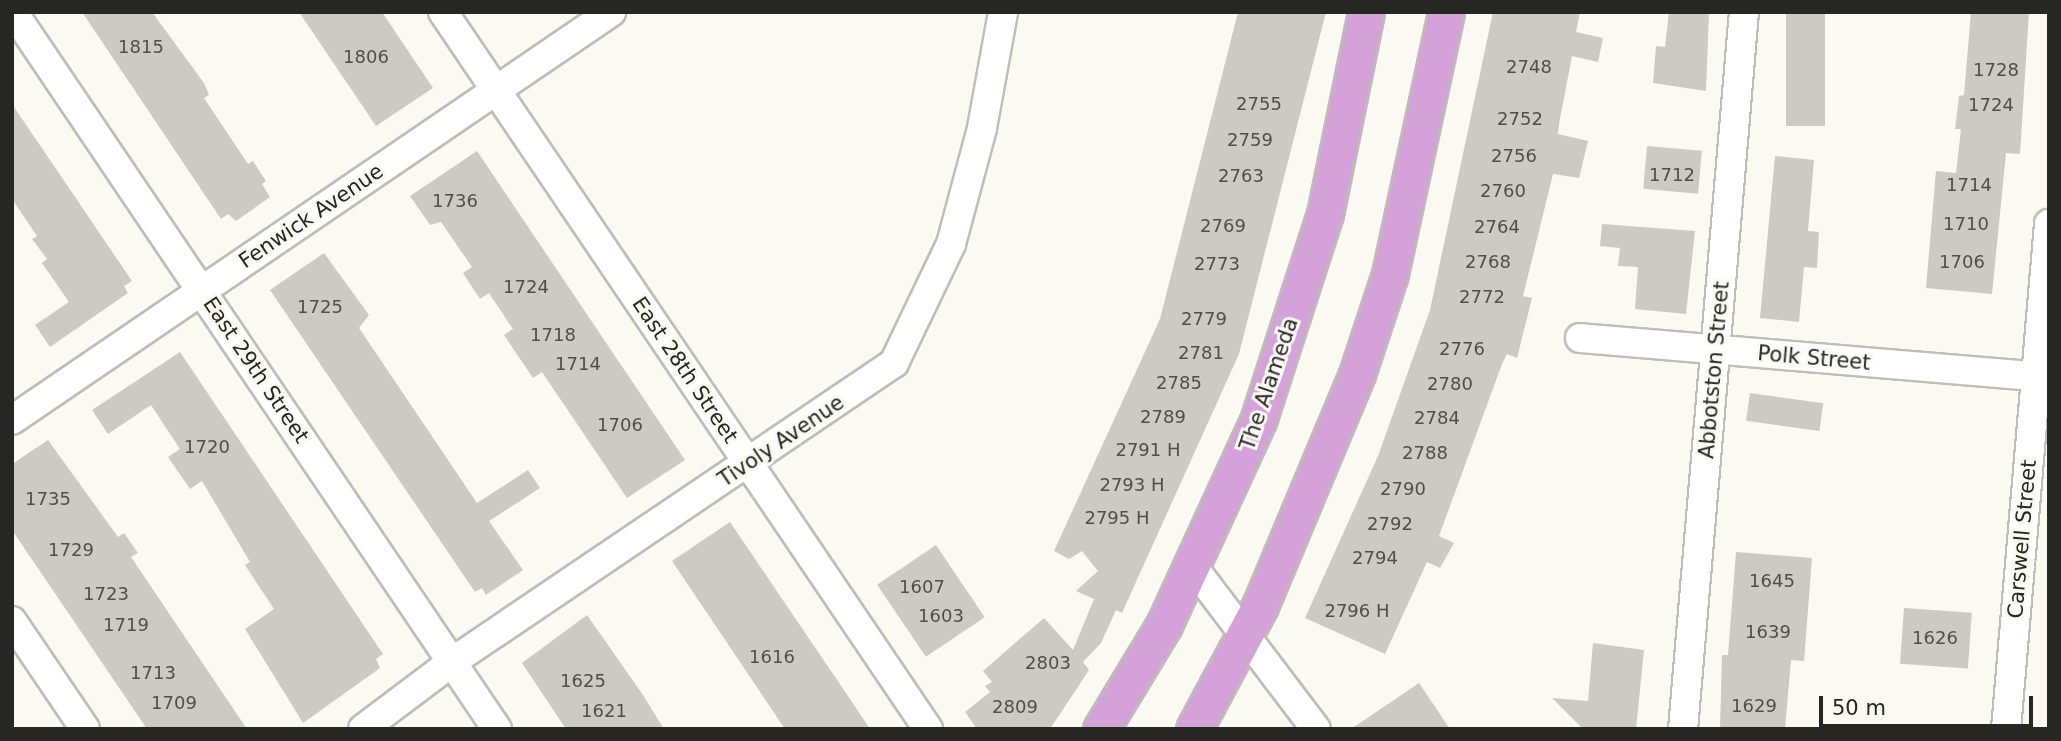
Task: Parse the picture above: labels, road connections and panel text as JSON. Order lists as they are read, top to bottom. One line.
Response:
{"streets":{"main road":["The Alameda"],"street":["Fenwick Avenue","Polk Street","East 29th Street","East 28th Street","Abbotston Street","Tivoly Avenue","Carswell Street"]},"crossings":[["Fenwick Avenue","East 29th Street"],["Fenwick Avenue","East 28th Street"],["Polk Street","Abbotston Street"],["Polk Street","Carswell Street"],["East 29th Street","Tivoly Avenue"],["East 28th Street","Tivoly Avenue"]],"house_numbers":["1815","1806","2748","1728","2755","1724","2752","2759","2756","1712","2763","1714","2760","1736","1710","2769","2764","2768","1706","2773","1724","2772","1725","2779","1718","2776","2781","1714","2785","2780","2789","2784","1706","1720","2791 H","2788","2793 H","2790","1735","2795 H","2792","1729","2794","1645","1607","1723","2796 H","1603","1719","1639","1626","1616","2803","1713","1625","1709","1629","2809","1621"],"scale_bar":"50 m"}
